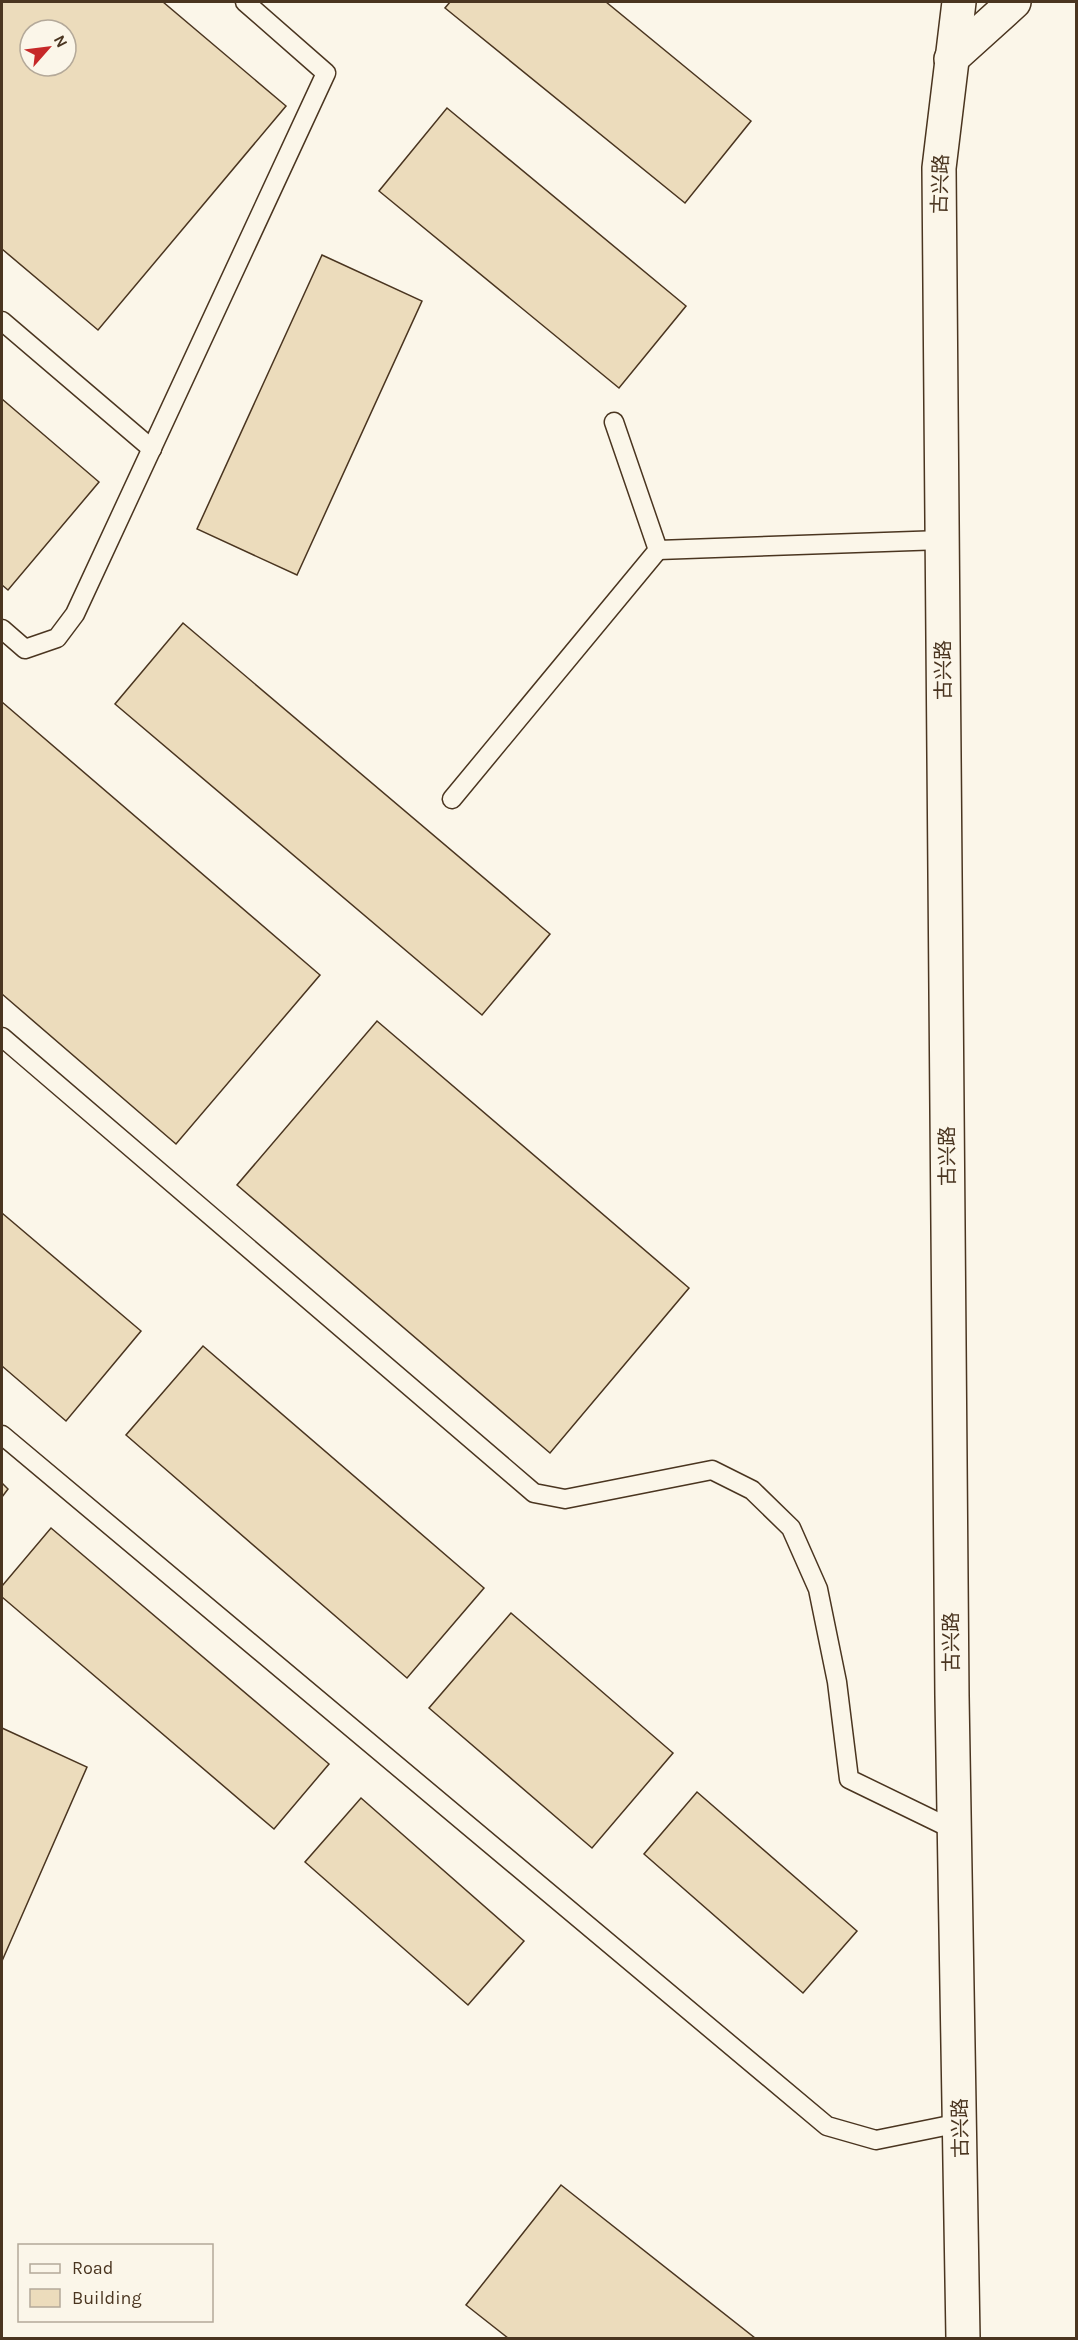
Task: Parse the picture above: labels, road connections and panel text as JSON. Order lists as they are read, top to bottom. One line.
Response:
{"streets":{"street":["古兴路"]},"legend":["Road","Building"],"north":"top right"}
